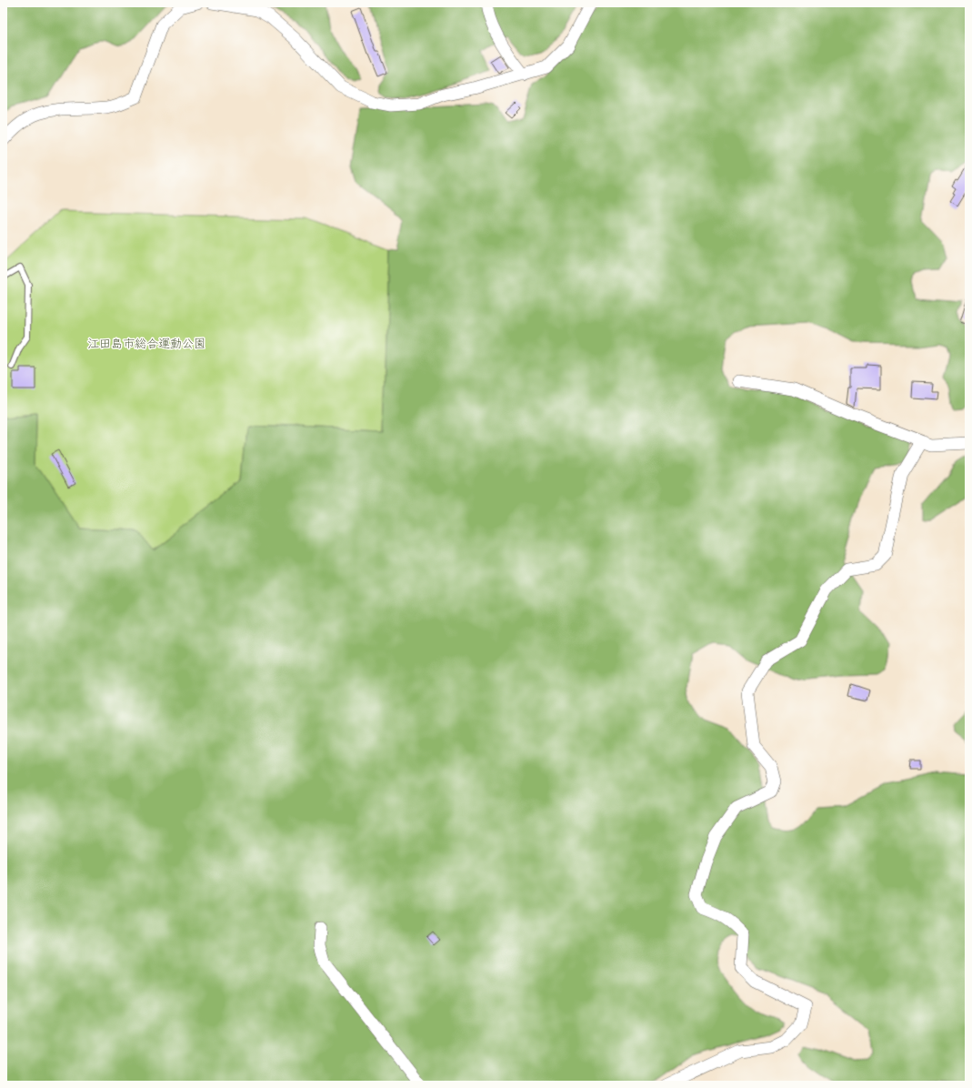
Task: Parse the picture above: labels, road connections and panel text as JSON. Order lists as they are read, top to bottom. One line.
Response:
{"parks":["江田島市総合運動公園"]}
